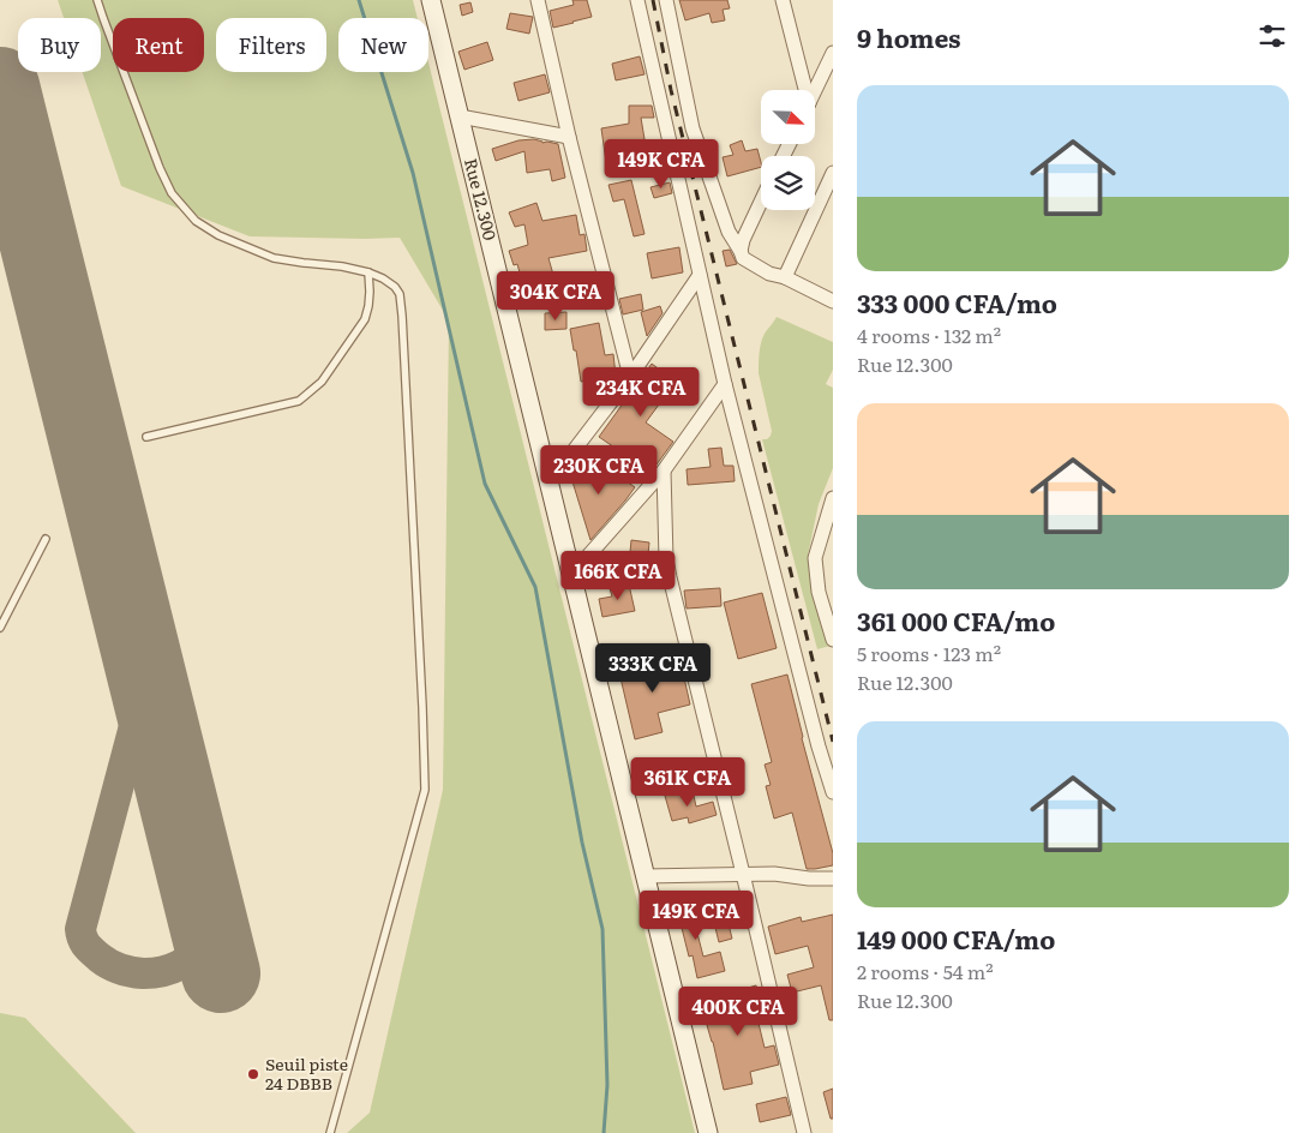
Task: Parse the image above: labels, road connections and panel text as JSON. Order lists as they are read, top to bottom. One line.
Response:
{"streets":{"street":["Rue 12.300"]},"places":["Seuil piste 24 DBBB"],"north":"bottom right","page":{"heading":"9 homes","chip":["Buy","Rent","Filters","New"],"list":[{"name":"333 000 CFA/mo","note":"4 rooms · 132 m² · Rue 12.300"},{"name":"361 000 CFA/mo","note":"5 rooms · 123 m² · Rue 12.300"},{"name":"149 000 CFA/mo","note":"2 rooms · 54 m² · Rue 12.300"}],"price":["149K CFA","304K CFA","234K CFA","230K CFA","166K CFA","333K CFA","361K CFA","149K CFA","400K CFA"]}}
